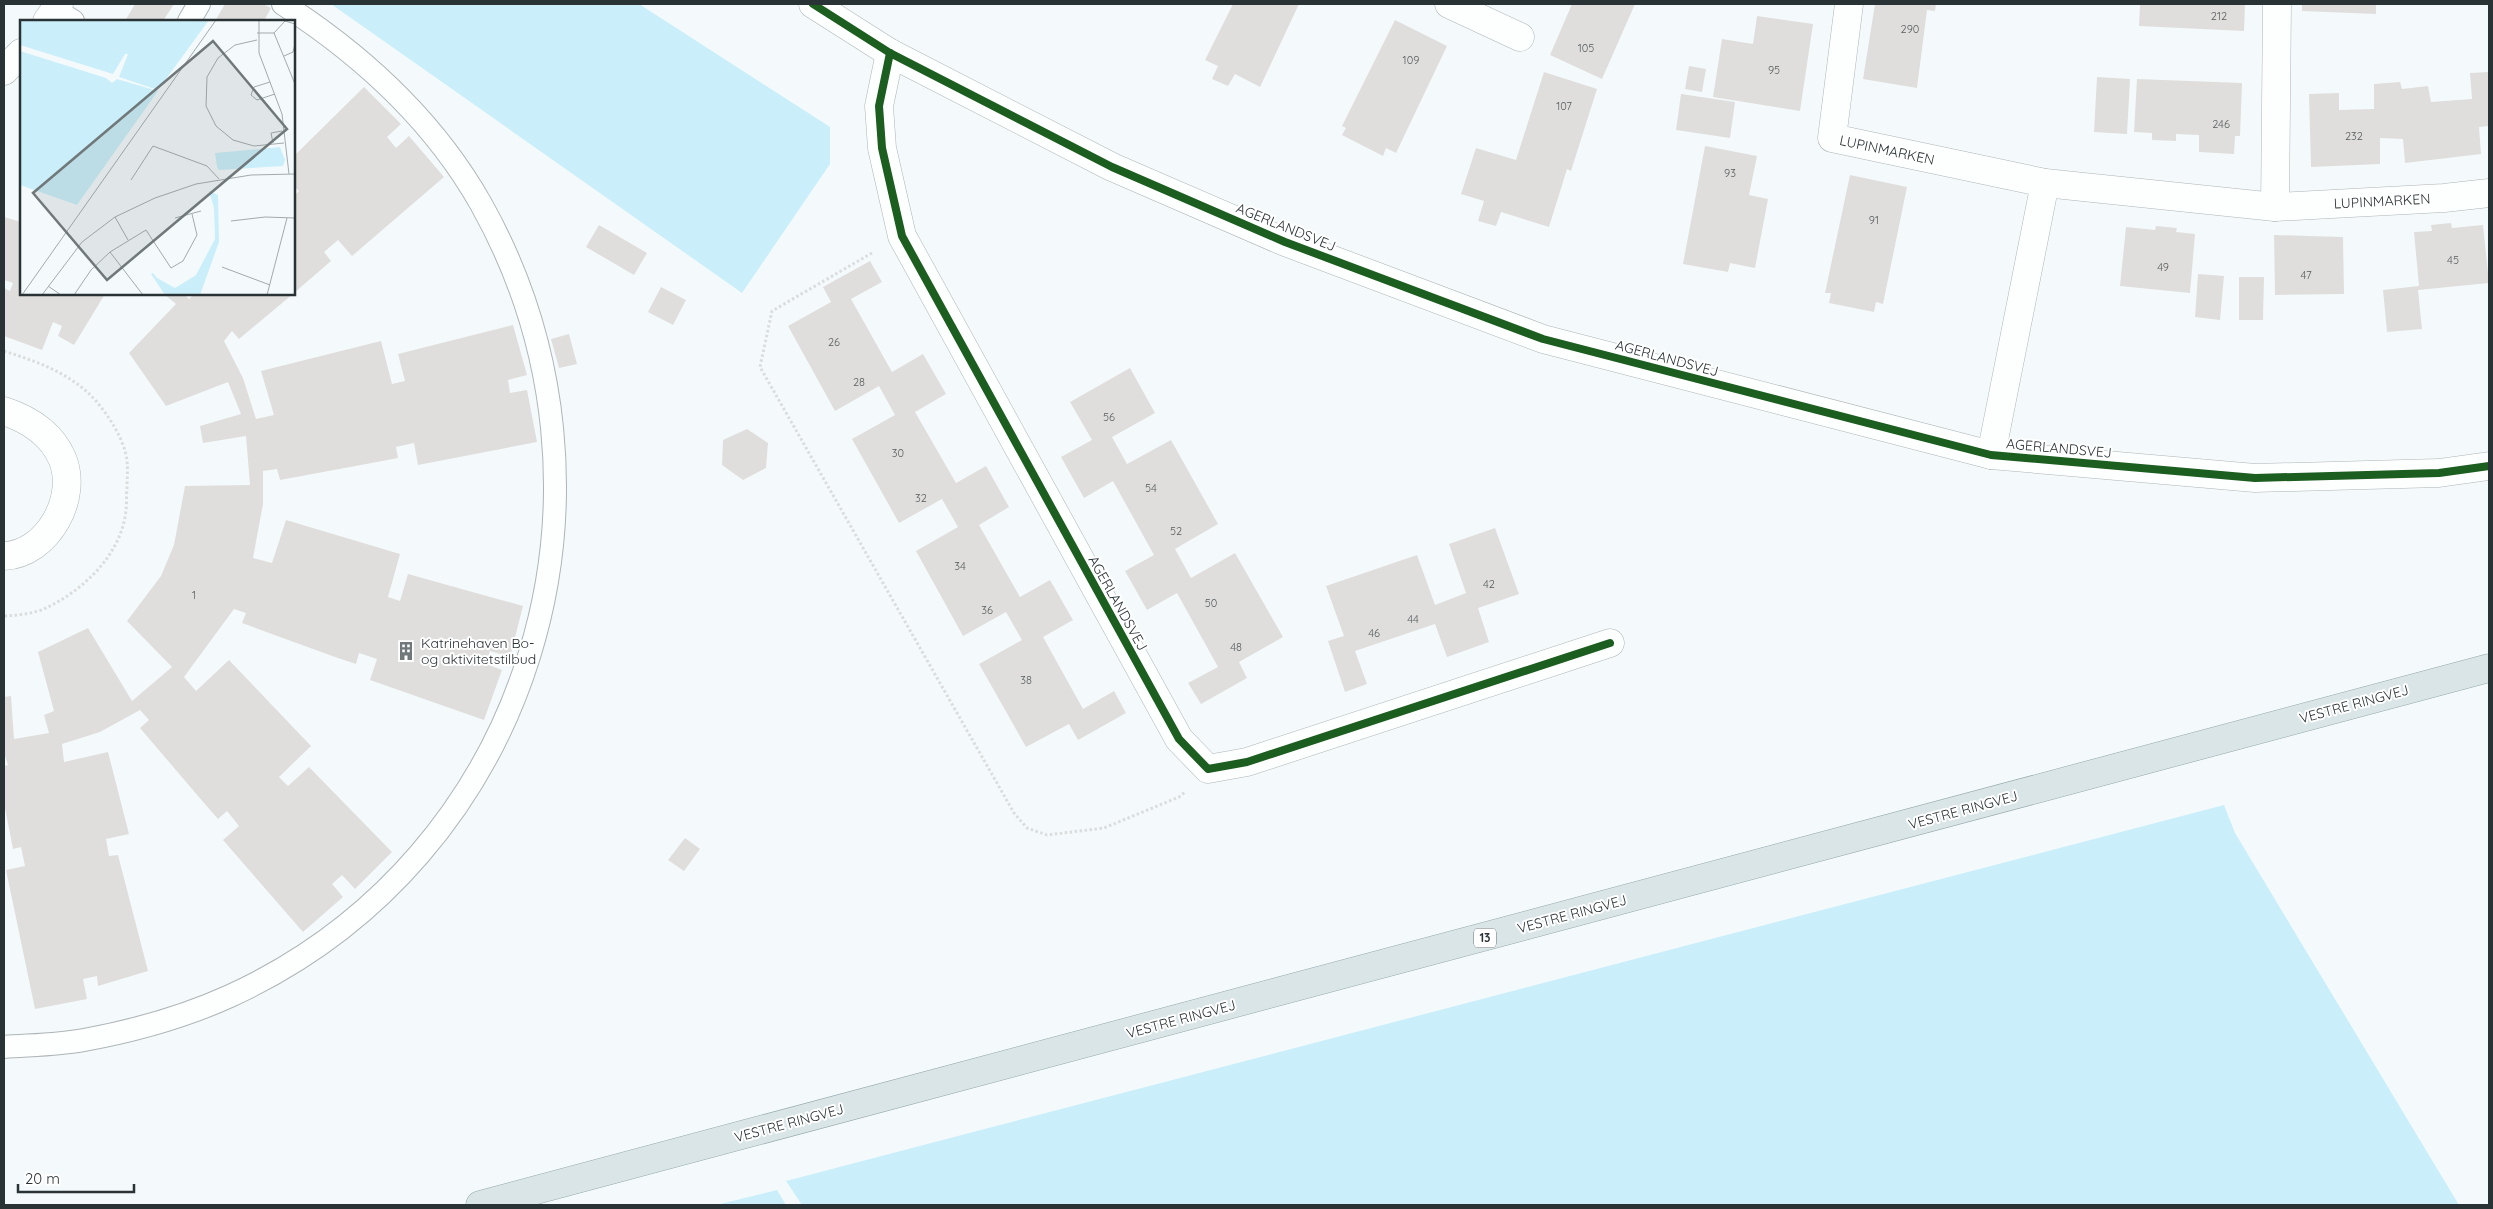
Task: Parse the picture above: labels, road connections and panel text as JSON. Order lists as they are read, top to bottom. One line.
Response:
{"streets":{"main road":["VESTRE RINGVEJ","13"],"street":["LUPINMARKEN","AGERLANDSVEJ"]},"places":{"building":["Katrinehaven Bo- og aktivitetstilbud"]},"house_numbers":["212","290","105","109","95","107","246","232","93","91","45","49","47","26","28","56","30","54","32","52","34","42","1","50","36","44","46","48","38"],"scale_bar":"20 m"}
